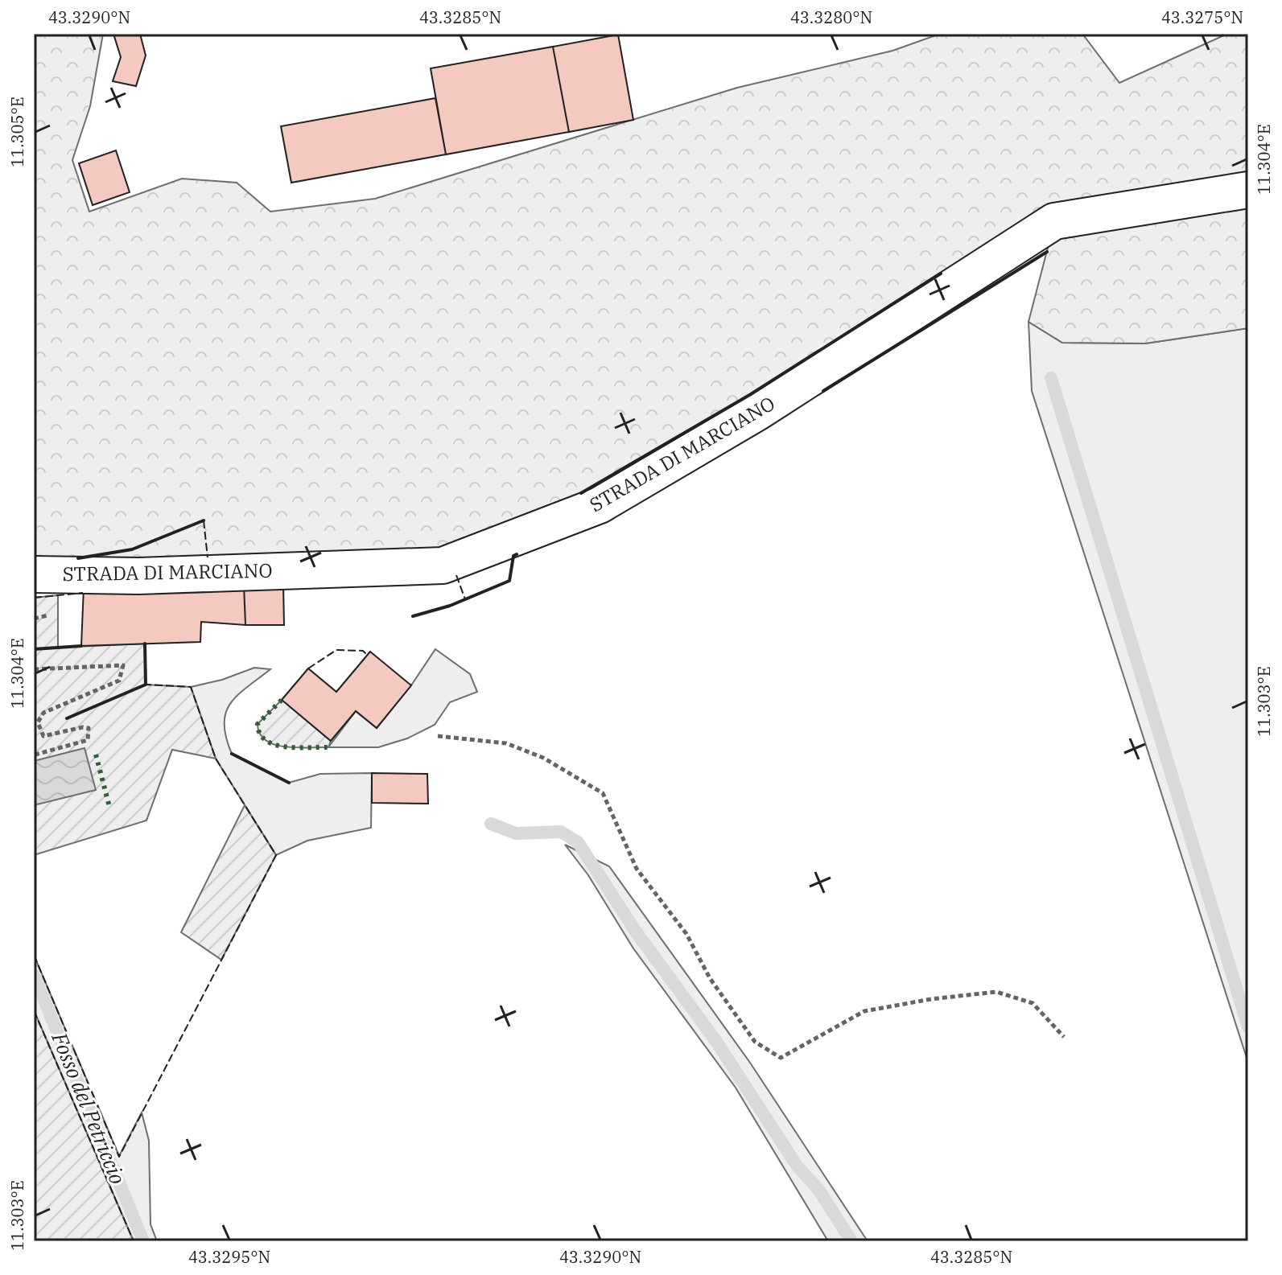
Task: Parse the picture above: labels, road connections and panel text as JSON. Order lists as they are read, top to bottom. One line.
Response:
{"streets":{"street":["STRADA DI MARCIANO"]},"water":["Fosso del Petriccio"],"coordinates":["43.3290°N","43.3285°N","43.3280°N","43.3275°N","11.305°E","11.304°E","11.303°E","43.3295°N"]}
